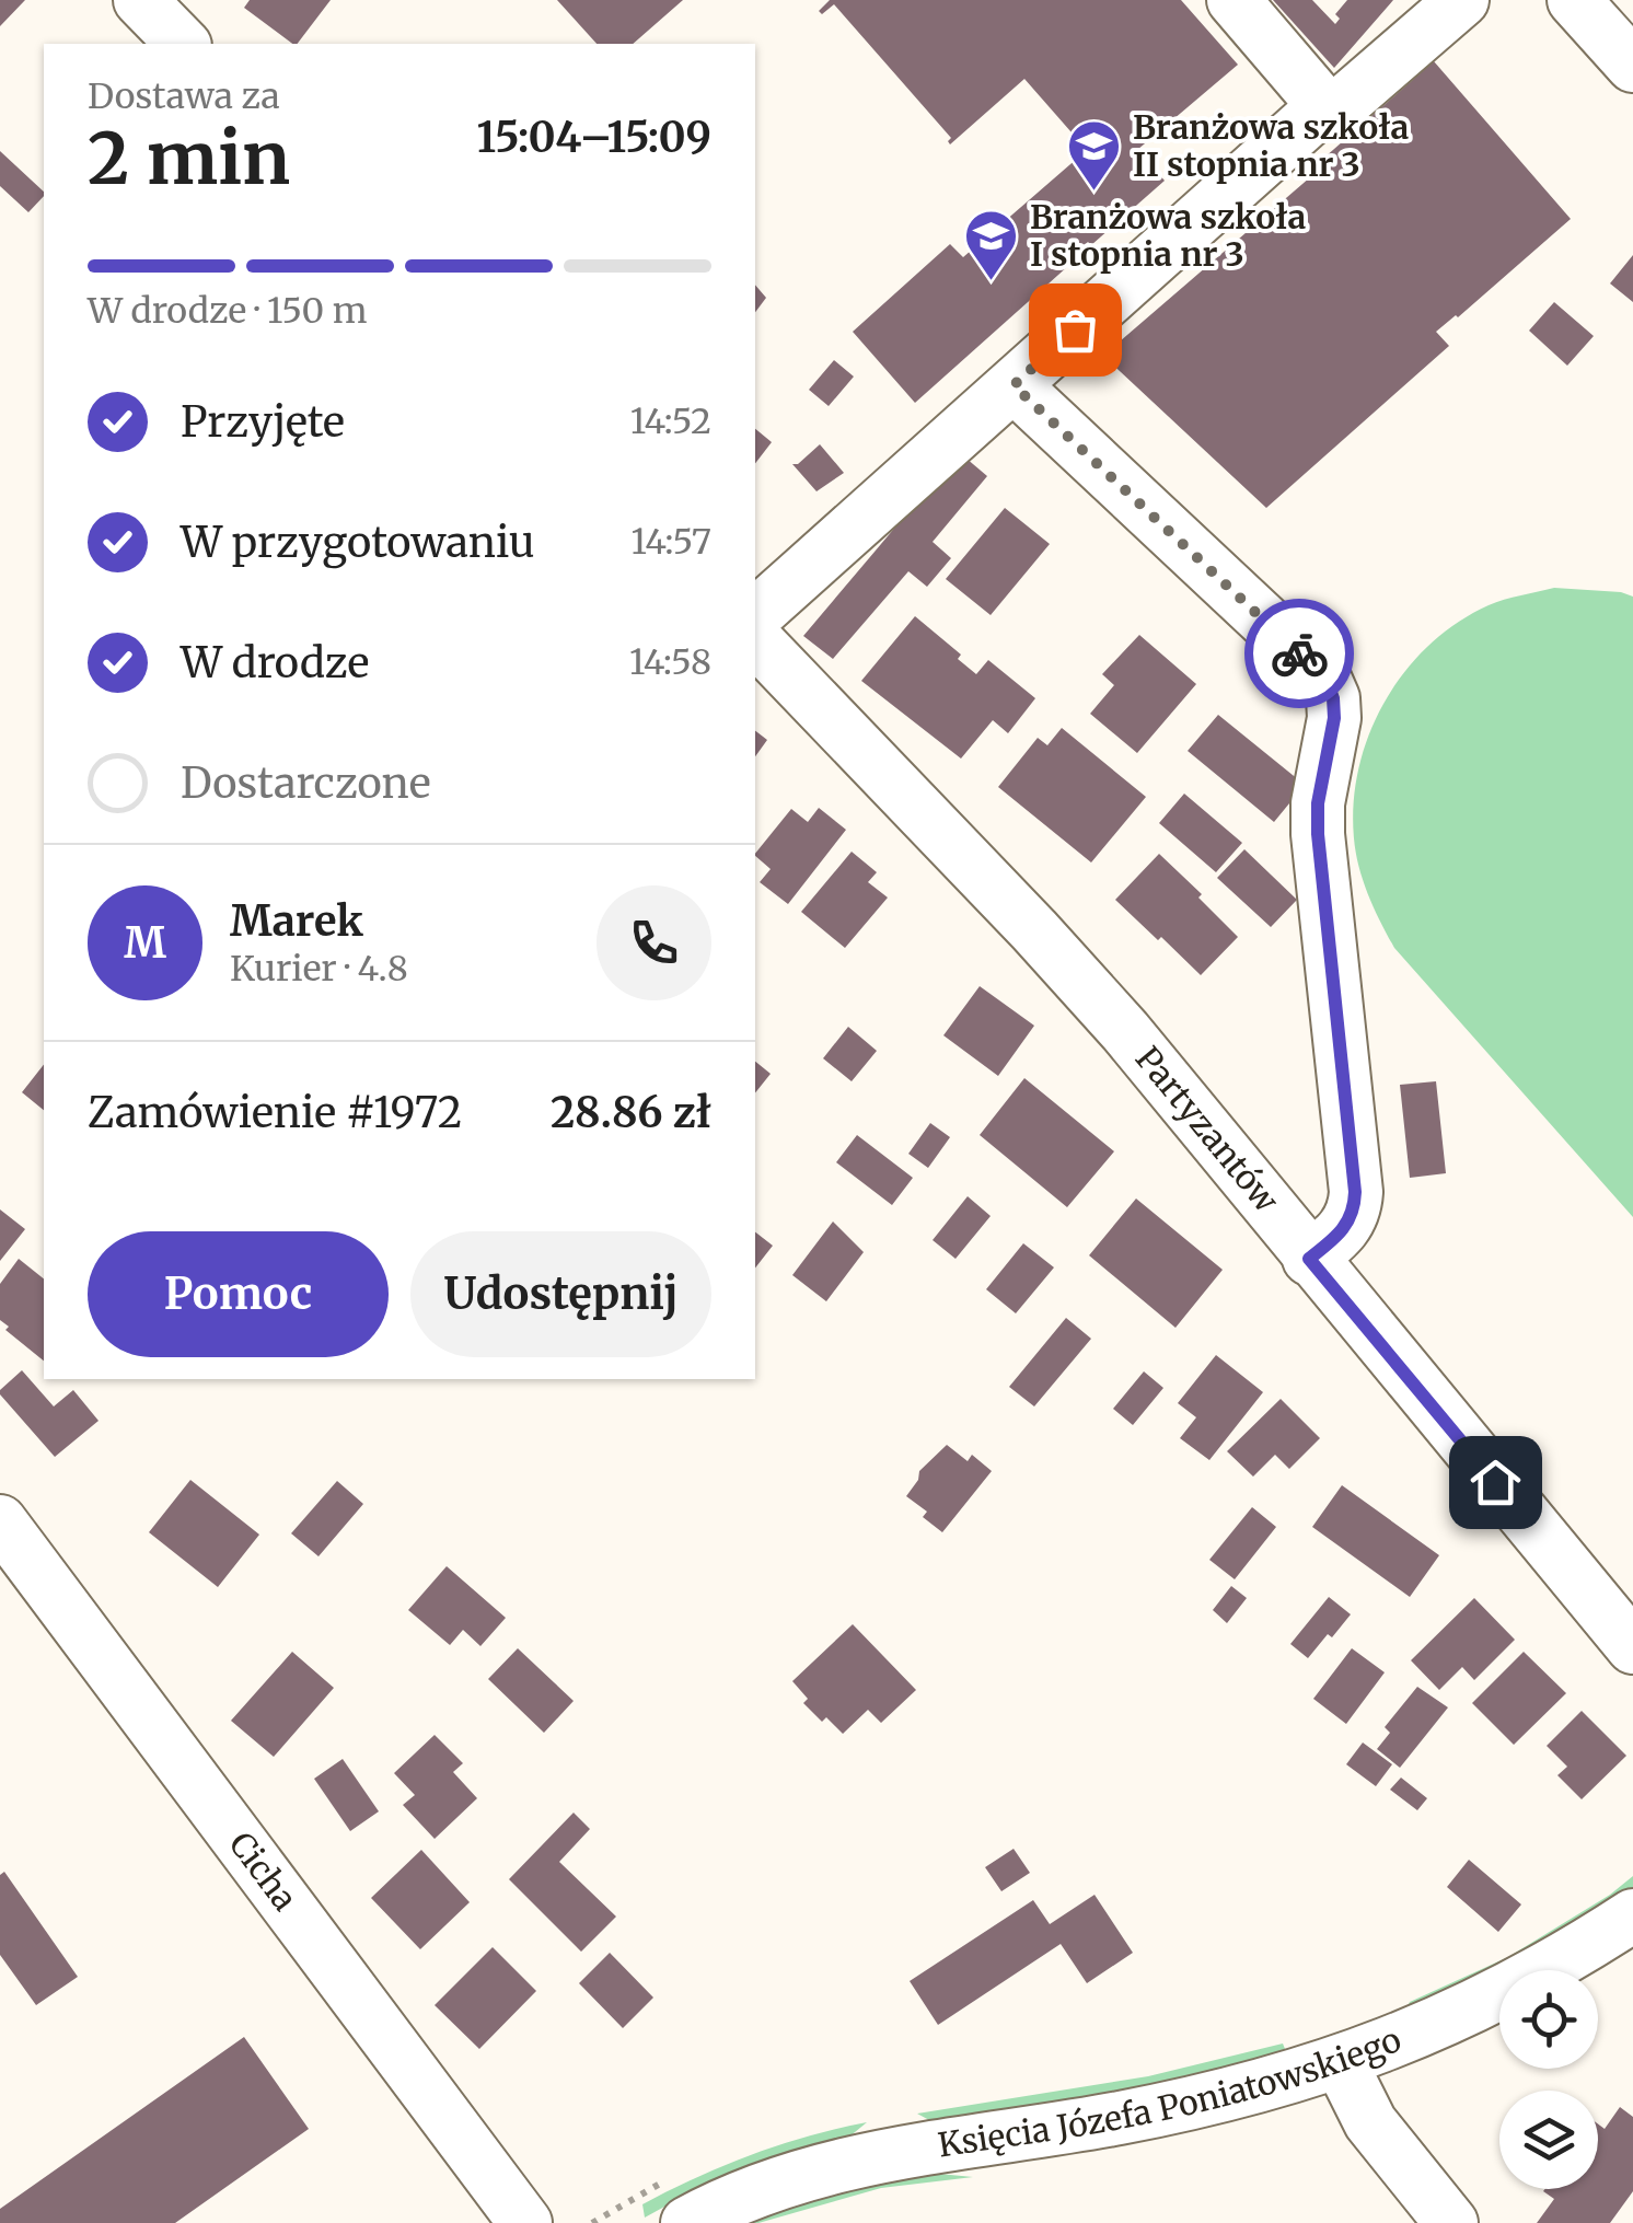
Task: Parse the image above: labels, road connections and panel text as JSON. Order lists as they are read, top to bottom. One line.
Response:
{"streets":{"street":["Partyzantów","Cicha","Księcia Józefa Poniatowskiego"]},"places":{"school or university":["Branżowa szkoła II stopnia nr 3","Branżowa szkoła I stopnia nr 3"]},"page":{"heading":["2 min","Dostawa za","15:04–15:09"],"panel":["Marek","Kurier · 4.8","Zamówienie #1972","28.86 zł"],"bar":"W drodze · 150 m","list":[["Przyjęte","14:52"],["W przygotowaniu","14:57"],["W drodze","14:58"],"Dostarczone"],"round":"M","buttons":["Pomoc","Udostępnij"]}}
